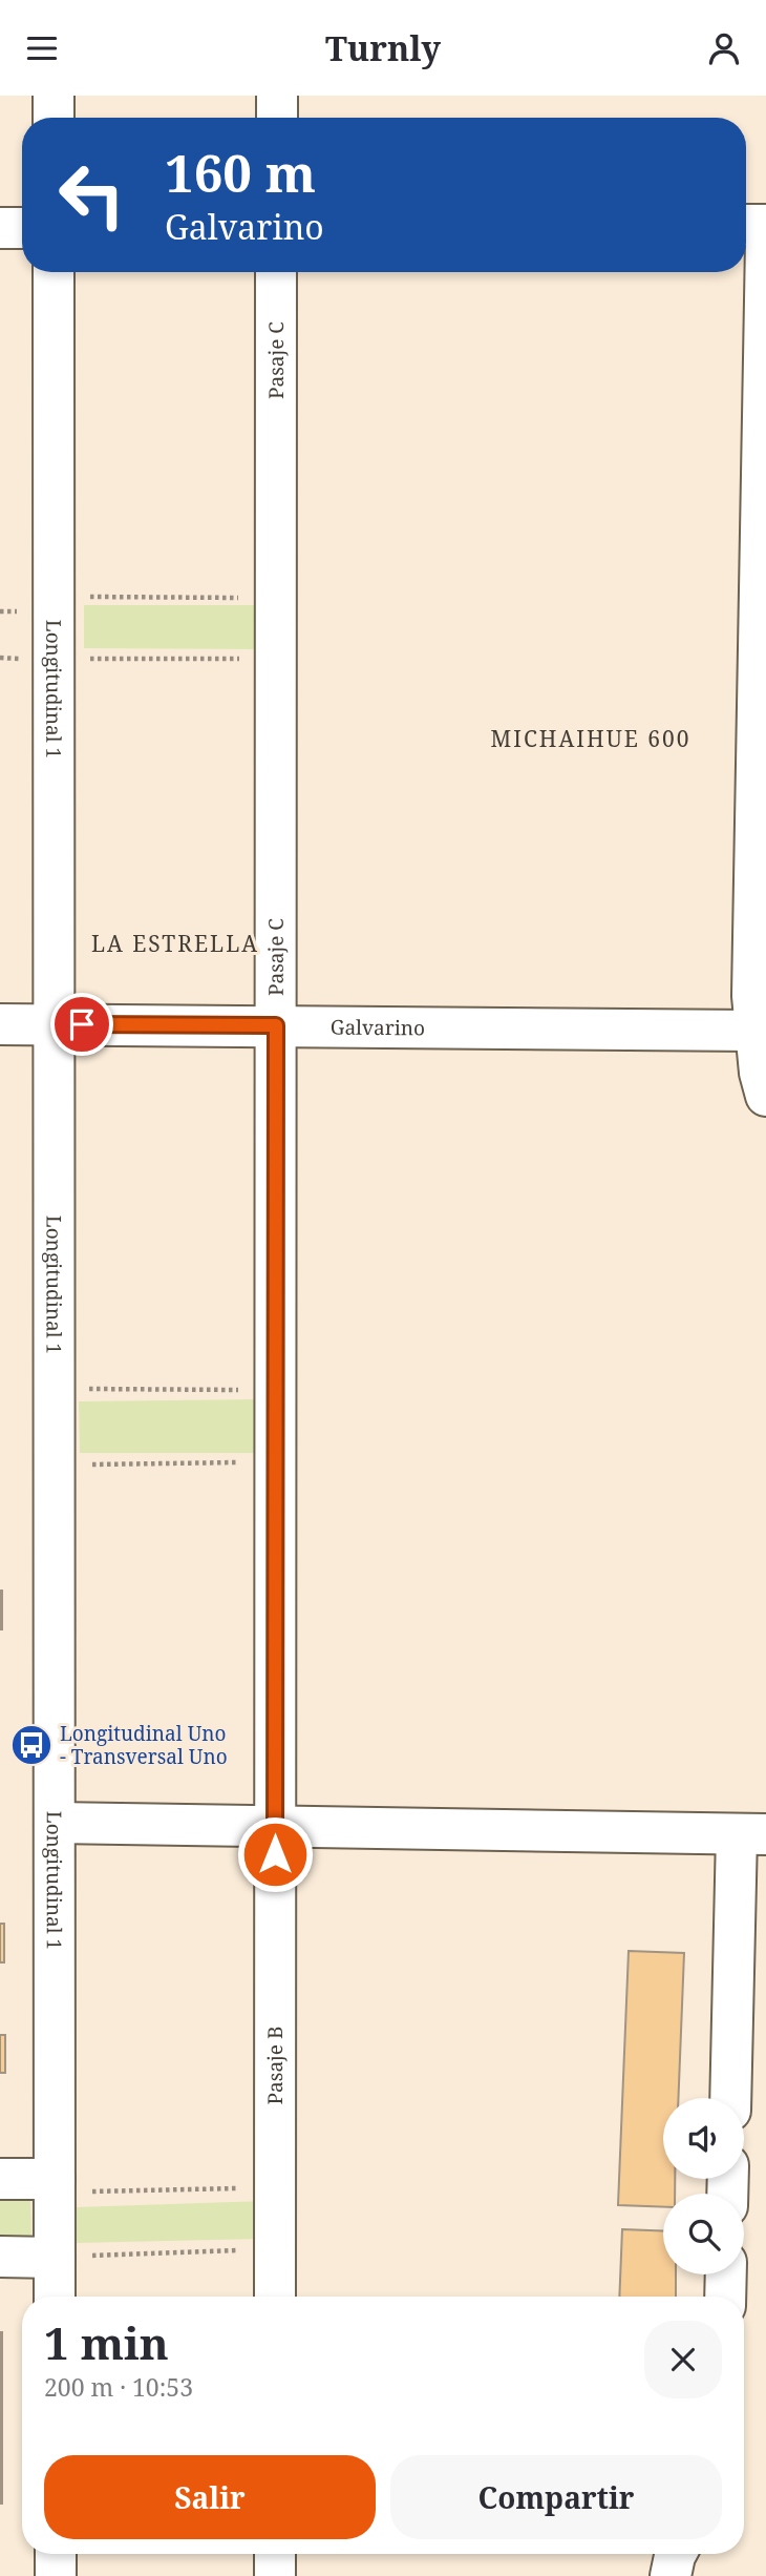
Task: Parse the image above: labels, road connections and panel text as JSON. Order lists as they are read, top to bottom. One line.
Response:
{"streets":{"street":["Pasaje C","Longitudinal 1","Galvarino","Pasaje B"]},"crossings":[["Pasaje C","Galvarino"],["Pasaje C","Pasaje B"],["Longitudinal 1","Galvarino"]],"districts":["MICHAIHUE 600","LA ESTRELLA"],"places":{"bus stop":["Longitudinal Uno - Transversal Uno"]},"page":{"header":"Turnly","turn":["160 m","Galvarino"],"heading":["1 min","200 m · 10:53"],"buttons":["Salir","Compartir"]}}
